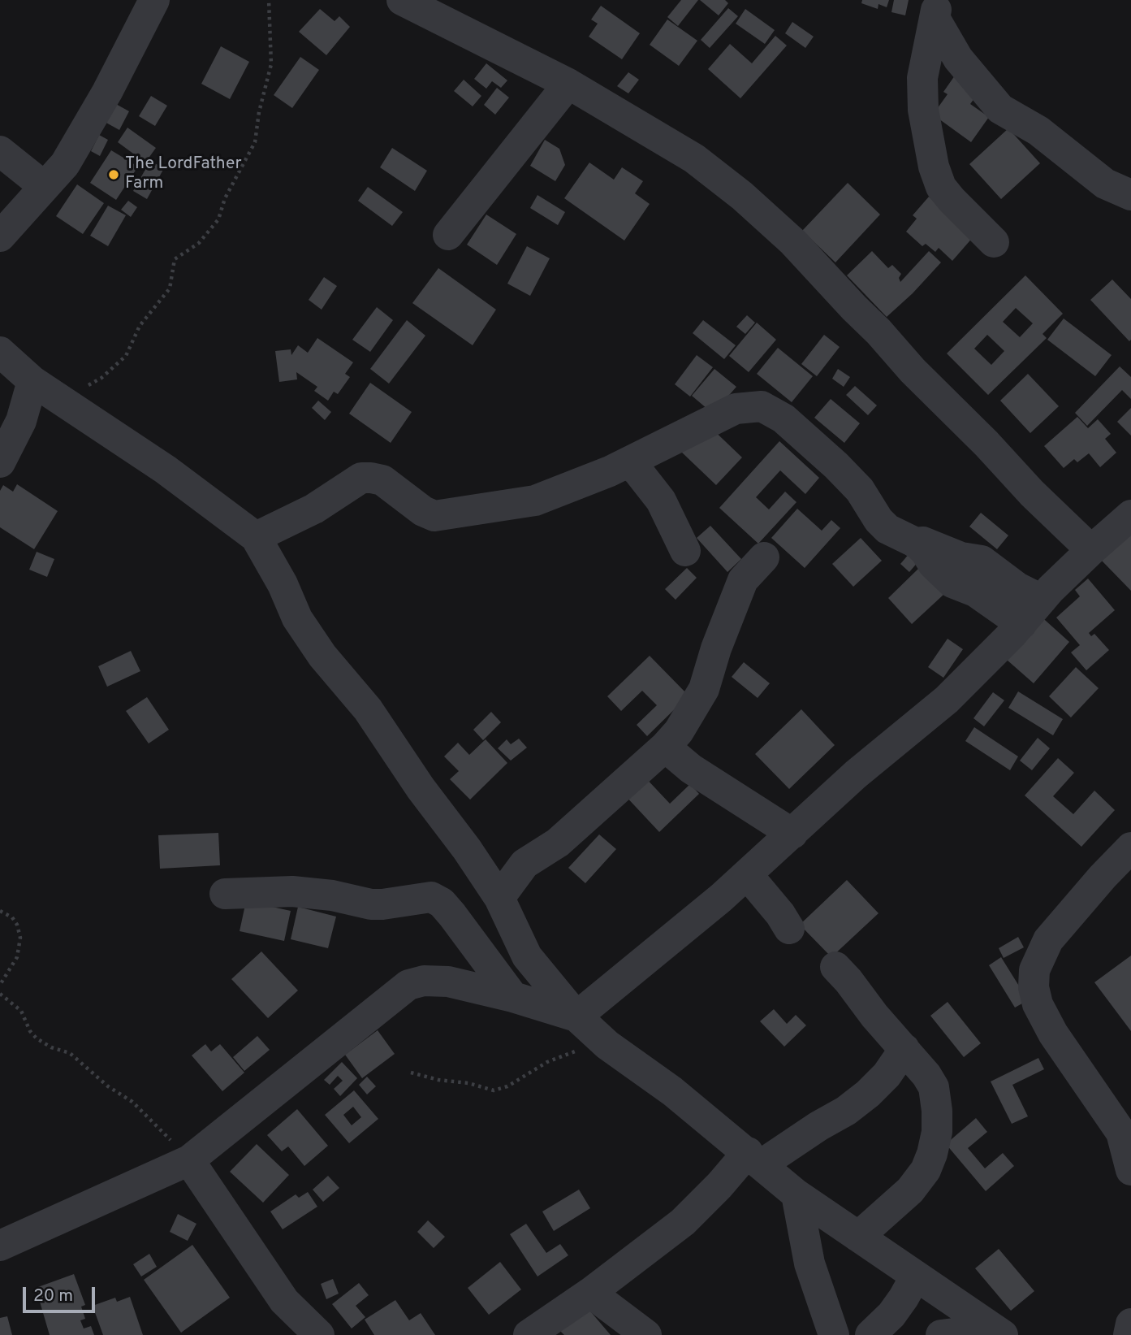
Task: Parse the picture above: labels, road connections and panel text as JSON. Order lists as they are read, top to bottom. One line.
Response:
{"places":["The LordFather Farm"],"scale_bar":"20 m"}
